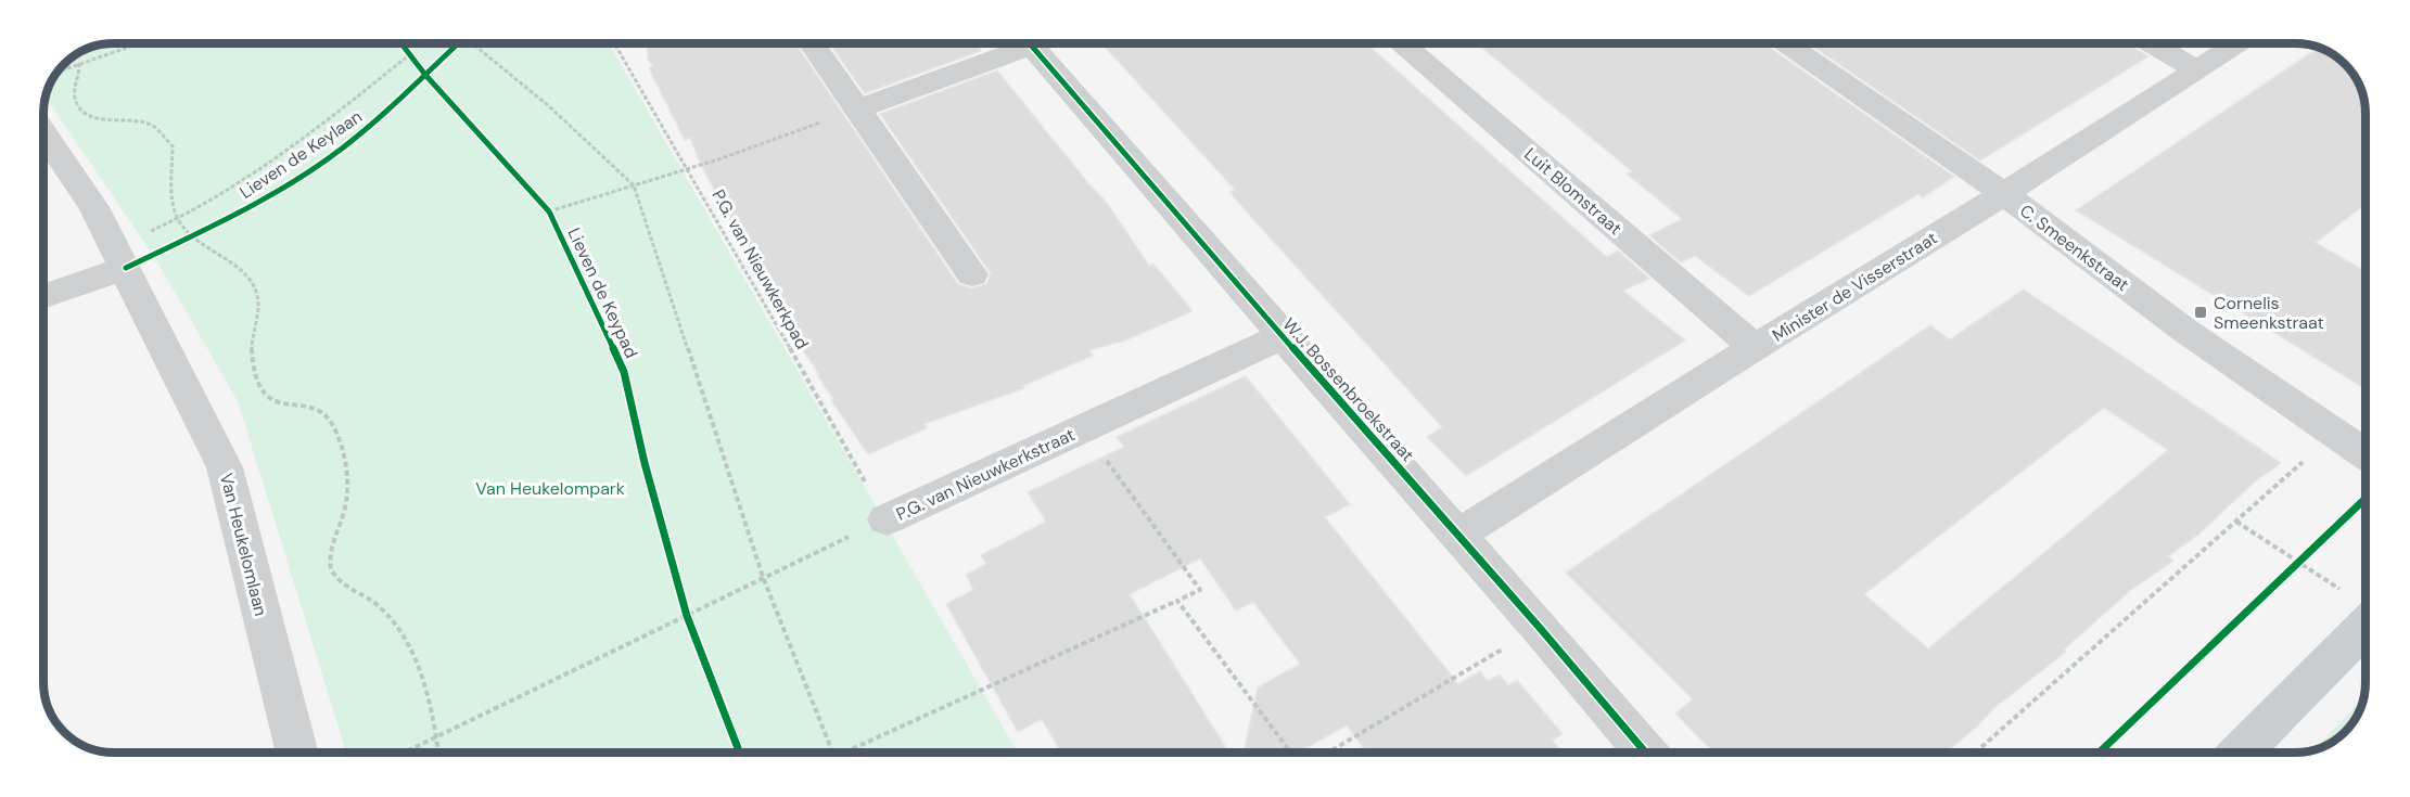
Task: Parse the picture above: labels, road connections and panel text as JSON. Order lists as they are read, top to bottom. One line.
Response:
{"streets":{"street":["Luit Blomstraat","C. Smeenkstraat","Minister de Visserstraat","W.J. Bossenbroekstraat","P.G. van Nieuwkerkstraat","Van Heukelomlaan"],"path":["P.G. van Nieuwkerkpad"],"cycle path":["Lieven de Keylaan","Lieven de Keypad"]},"crossings":[["Luit Blomstraat","Minister de Visserstraat"],["C. Smeenkstraat","Minister de Visserstraat"],["P.G. van Nieuwkerkpad","P.G. van Nieuwkerkstraat"],["Minister de Visserstraat","W.J. Bossenbroekstraat"],["W.J. Bossenbroekstraat","P.G. van Nieuwkerkstraat"]],"parks":["Van Heukelompark"],"places":{"transit":["Cornelis Smeenkstraat"]}}
